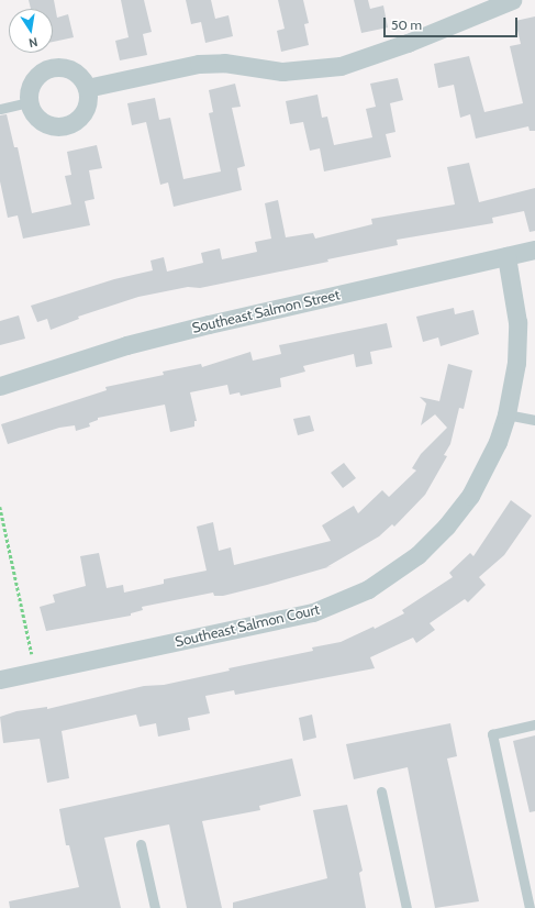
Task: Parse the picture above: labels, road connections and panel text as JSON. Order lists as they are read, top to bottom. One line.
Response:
{"streets":{"street":["Southeast Salmon Street","Southeast Salmon Court"]},"crossings":[["Southeast Salmon Street","Southeast Salmon Court"]],"scale_bar":"50 m","north":"bottom"}
